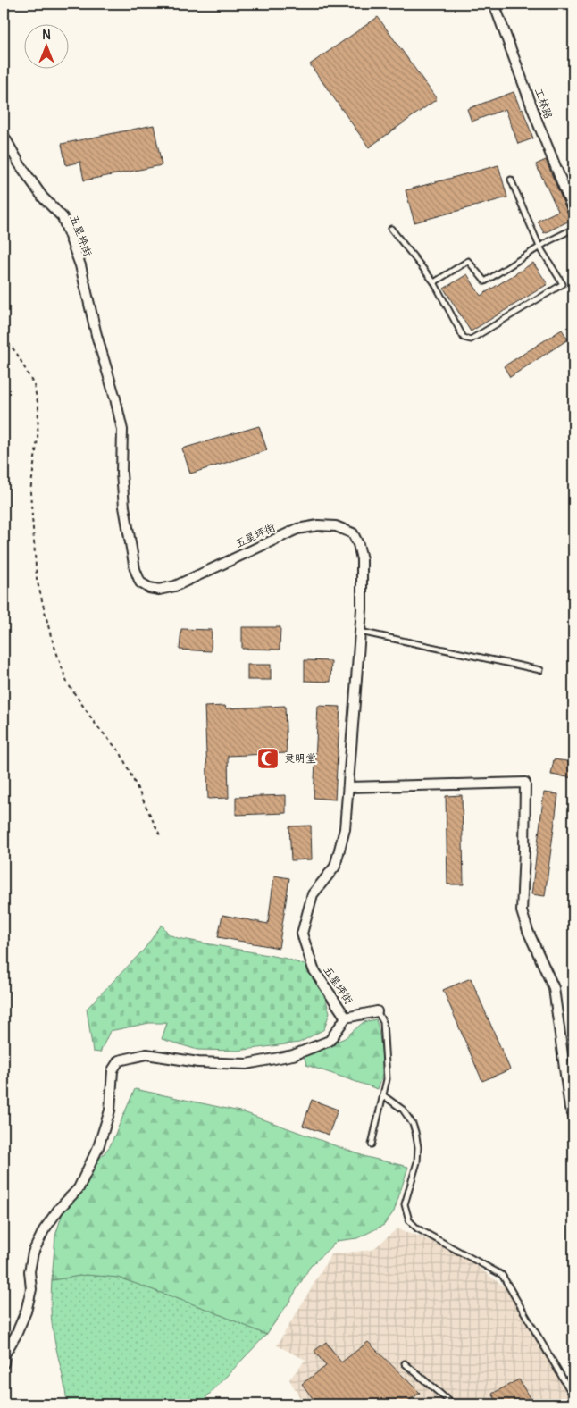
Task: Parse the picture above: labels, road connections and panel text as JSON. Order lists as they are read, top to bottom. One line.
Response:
{"streets":{"street":["工林路","五星坪街"]},"places":{"mosque":["灵明堂"]},"north":"top"}
